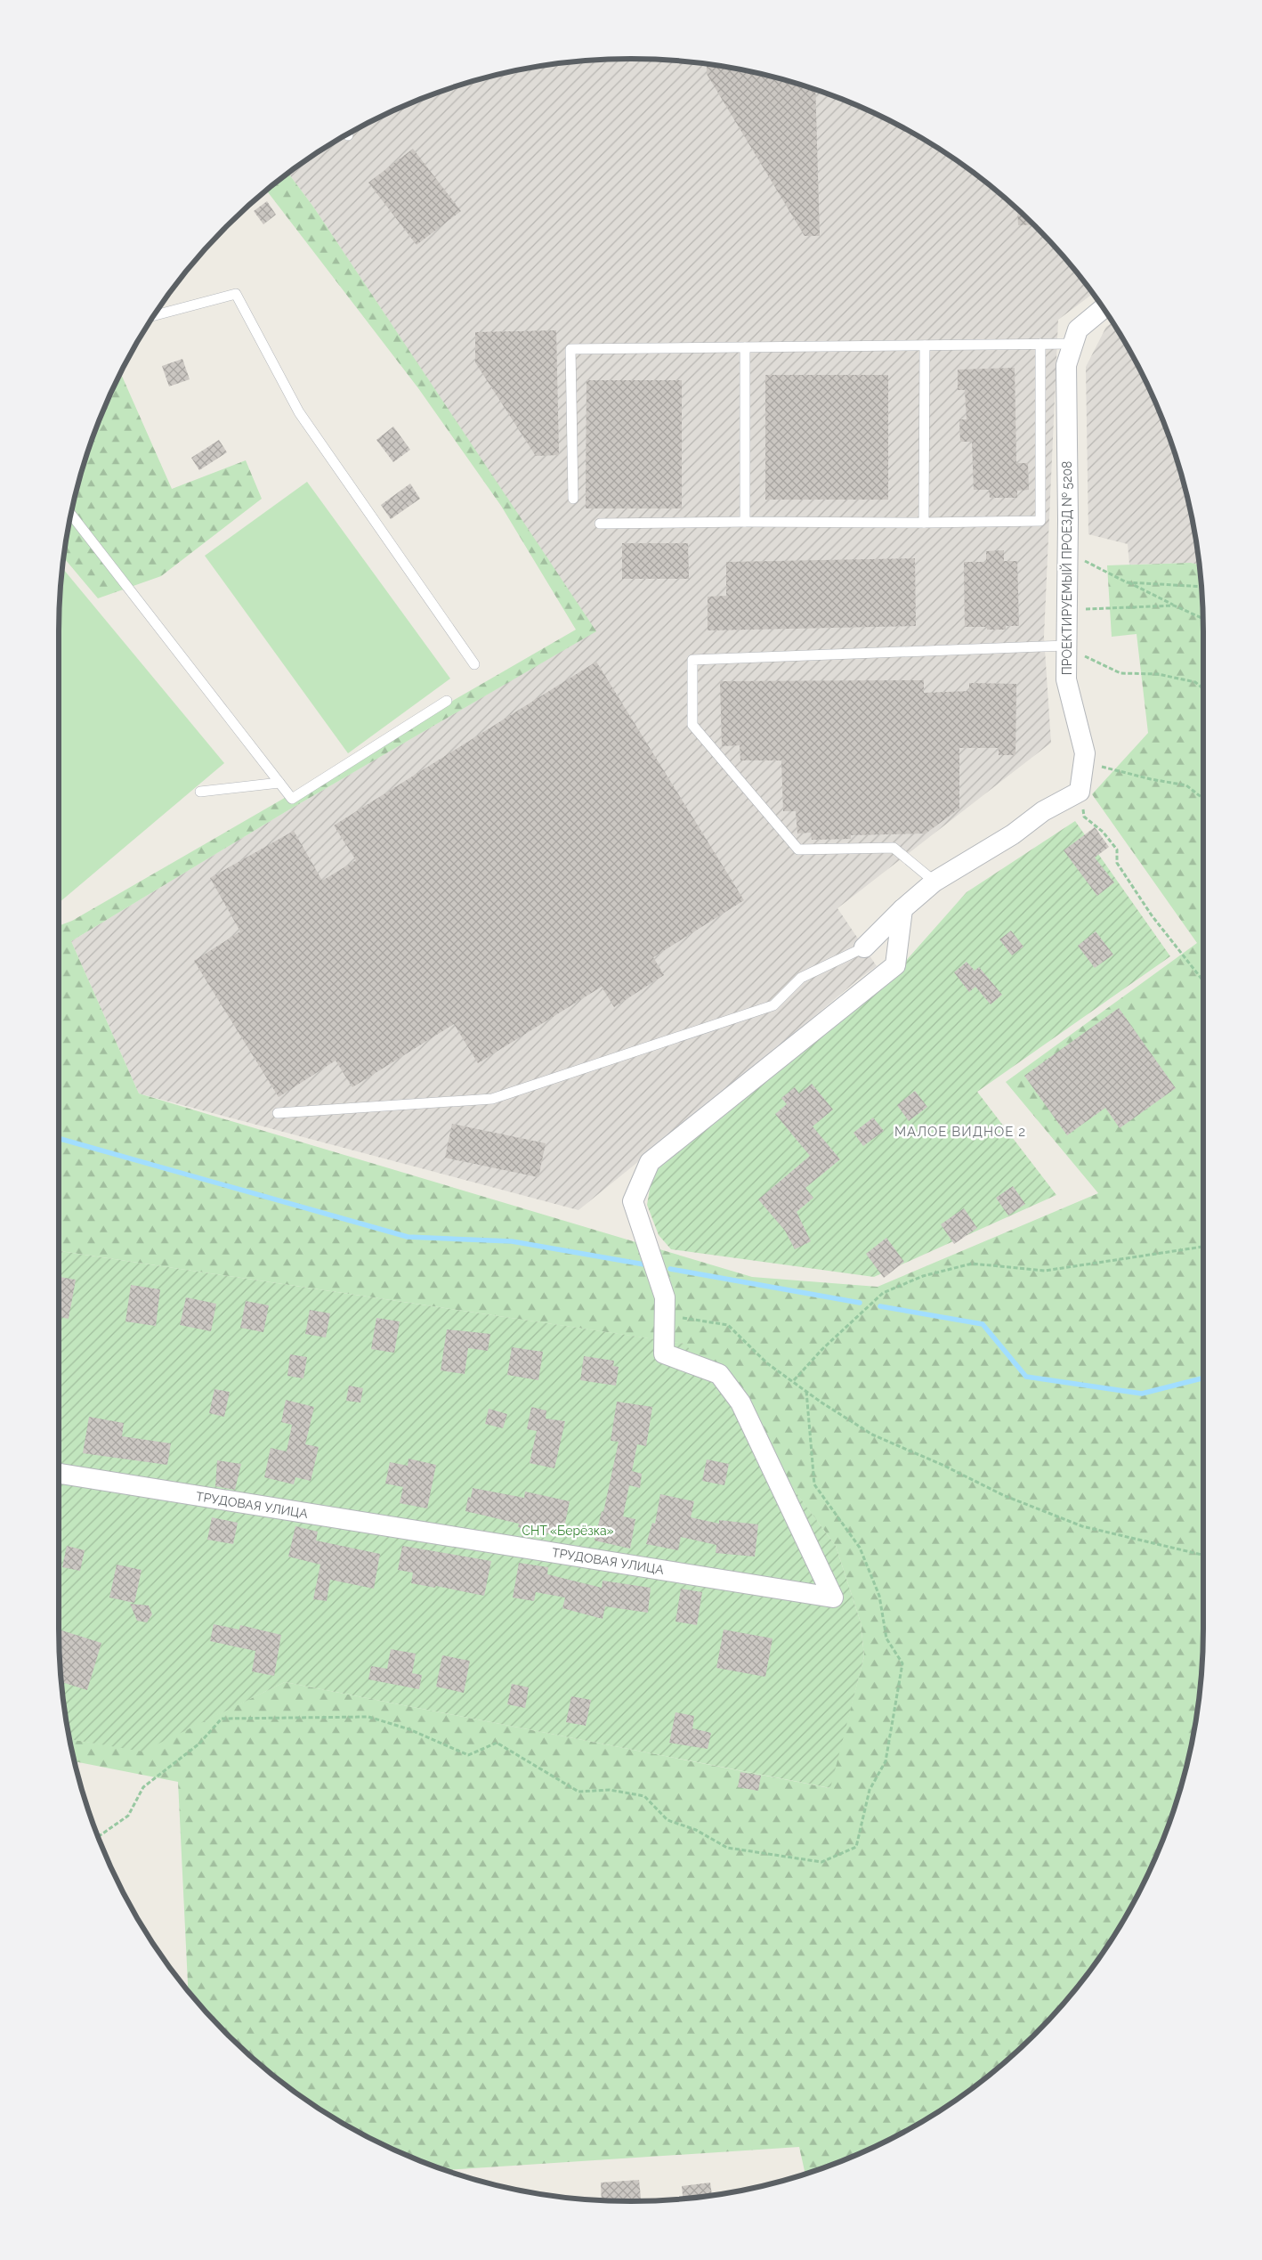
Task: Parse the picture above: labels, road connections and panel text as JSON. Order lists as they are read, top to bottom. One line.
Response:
{"streets":{"street":["ПРОЕКТИРУЕМЫЙ ПРОЕЗД № 5208","ТРУДОВАЯ УЛИЦА"]},"districts":["МАЛОЕ ВИДНОЕ 2"],"parks":["СНТ «Берёзка»"]}
